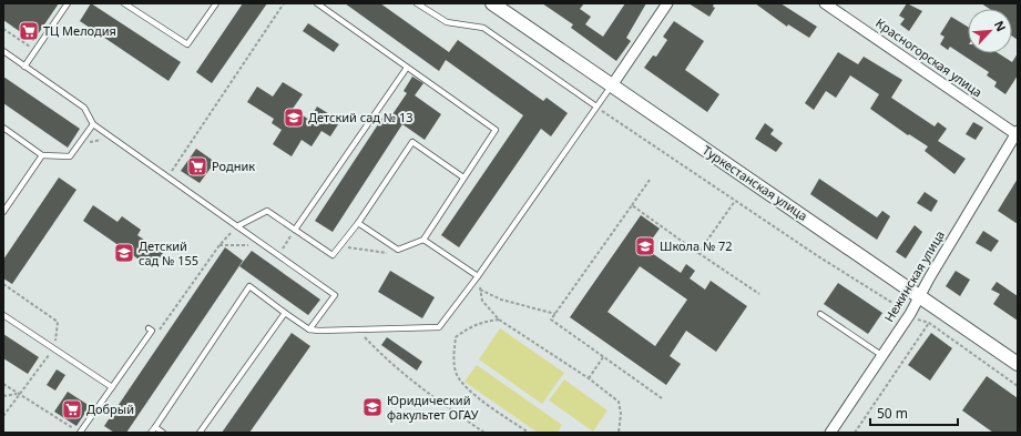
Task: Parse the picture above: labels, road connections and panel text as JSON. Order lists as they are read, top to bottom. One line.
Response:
{"streets":{"main road":["Туркестанская улица"],"street":["Красногорская улица","Нежинская улица"]},"crossings":[["Красногорская улица","Нежинская улица"],["Туркестанская улица","Нежинская улица"]],"places":{"supermarket":["ТЦ Мелодия","Родник","Добрый"],"school or university":["Детский сад № 13","Школа № 72","Детский сад № 155","Юридический факультет ОГАУ"]},"scale_bar":"50 m","north":"top right"}
